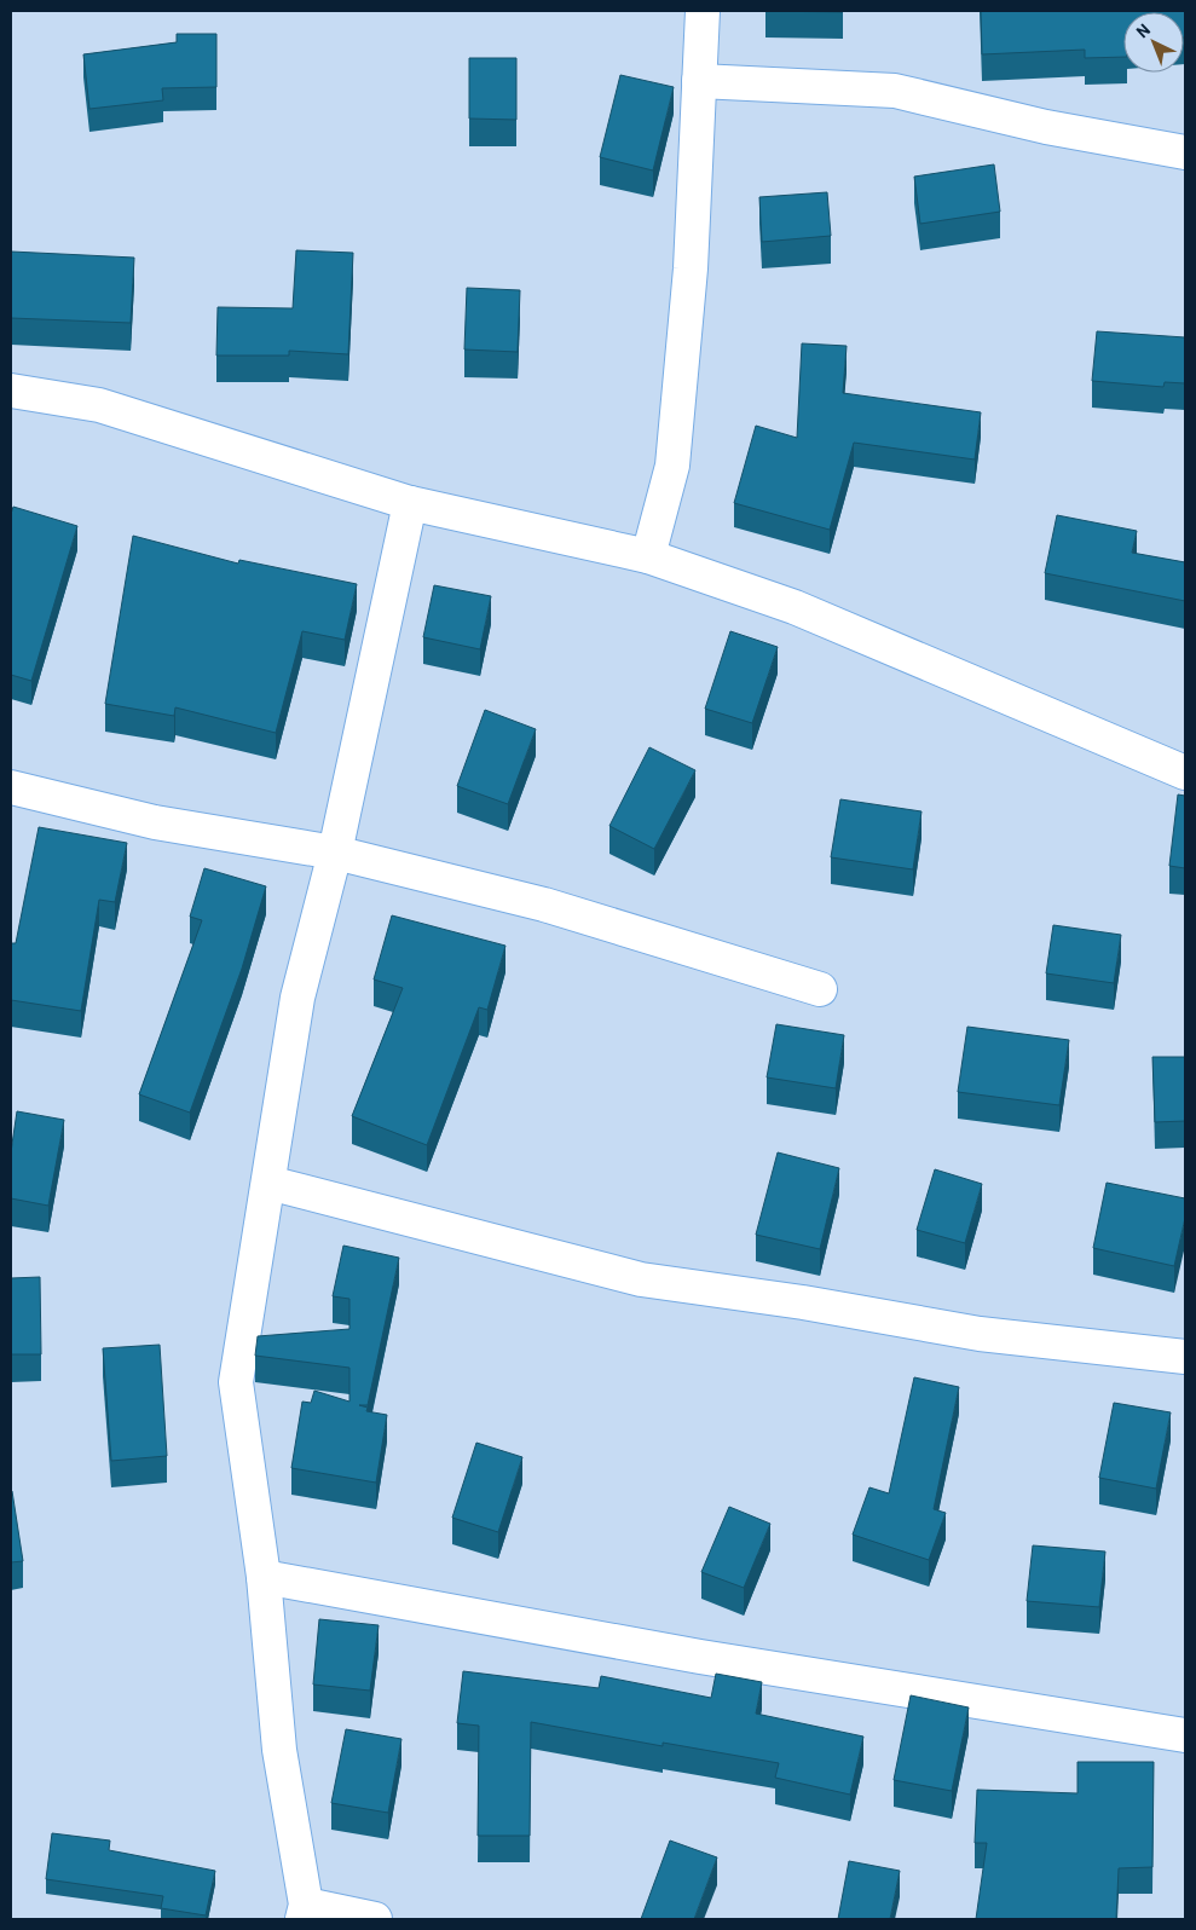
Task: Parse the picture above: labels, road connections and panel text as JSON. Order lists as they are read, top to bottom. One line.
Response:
{"north":"top left"}
